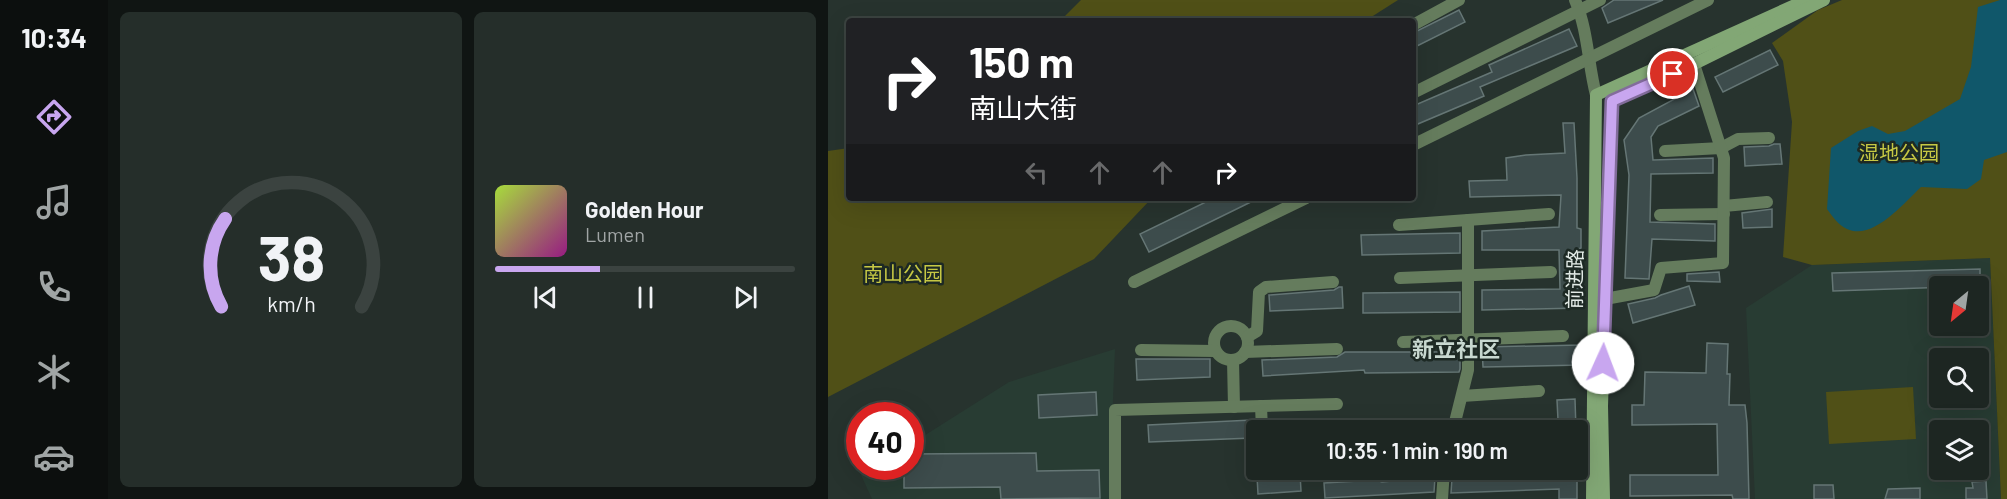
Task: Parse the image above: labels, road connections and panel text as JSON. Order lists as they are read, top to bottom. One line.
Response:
{"streets":{"street":["前进路"]},"districts":["新立社区"],"parks":["湿地公园","南山公园"],"north":"bottom left","page":{"tabs":"10:34","turn":["150 m","南山大街"],"song":["Golden Hour","Lumen"],"limit":"40","trip":"10:35 · 1 min · 190 m","gauge":["38","km/h"]}}
